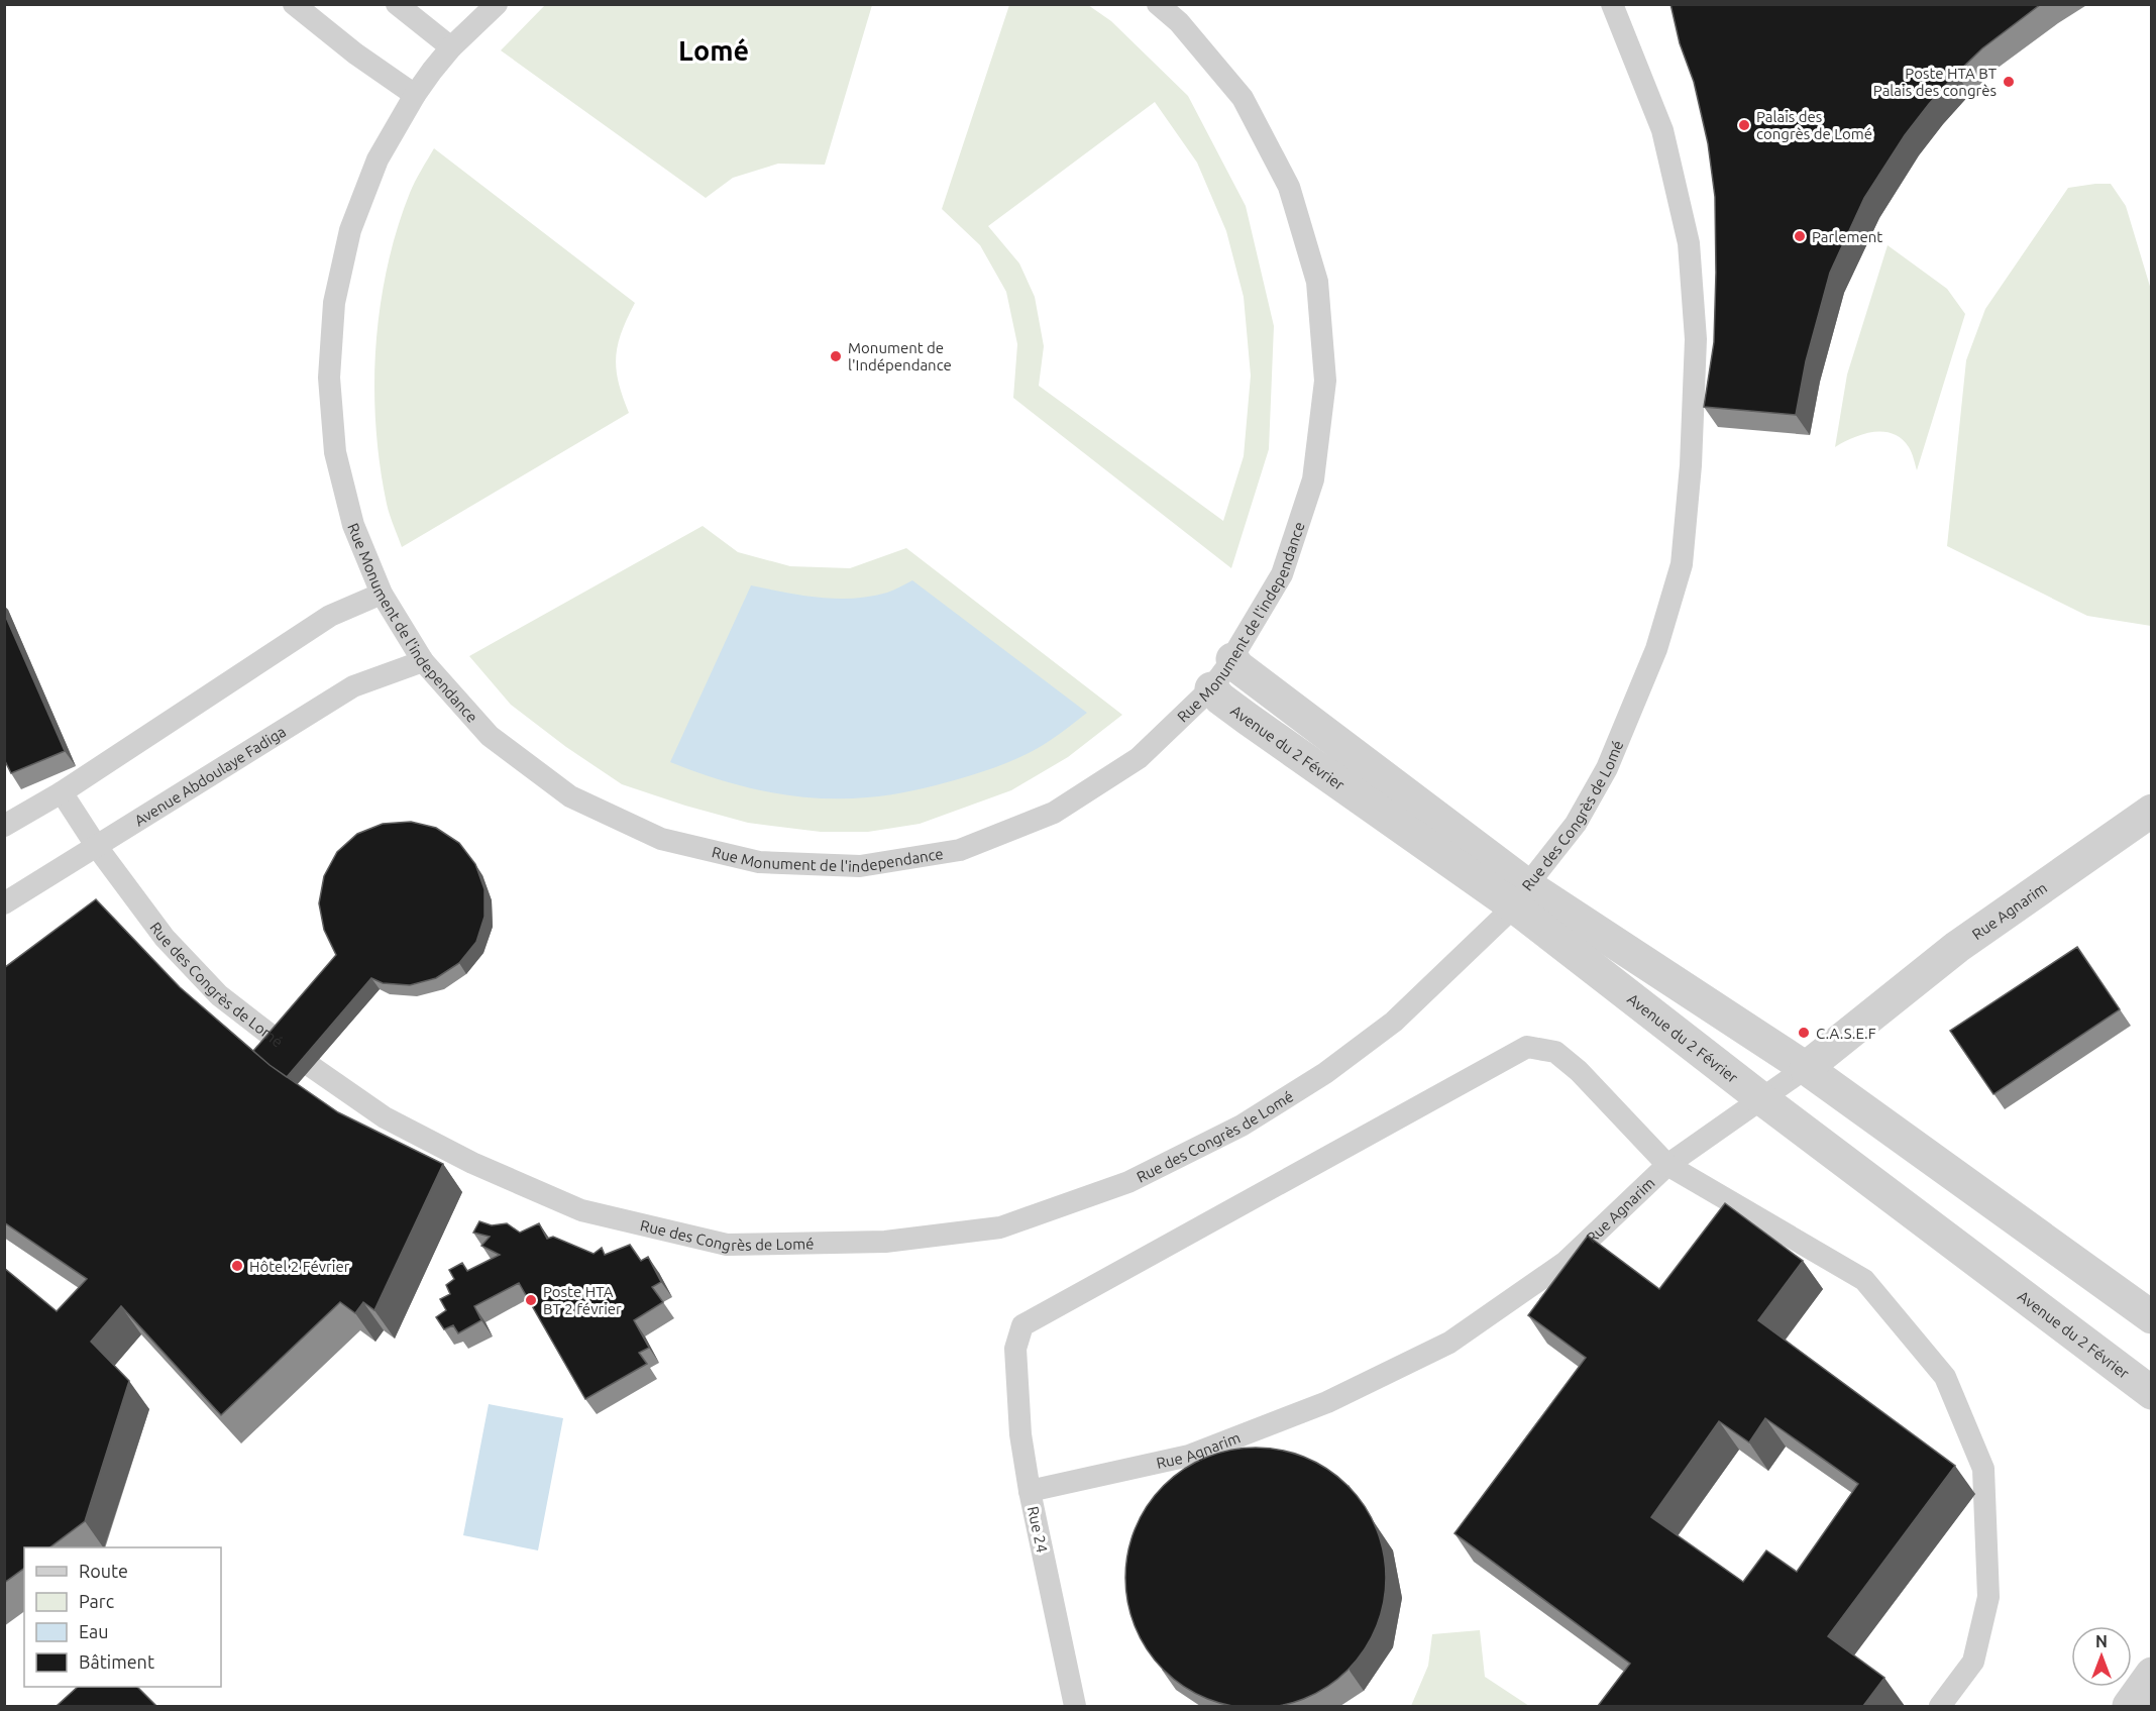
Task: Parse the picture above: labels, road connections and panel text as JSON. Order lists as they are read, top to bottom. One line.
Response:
{"streets":{"street":["Avenue du 2 Février","Rue Agnarim"],"lane":["Rue Monument de l'independance","Avenue Abdoulaye Fadiga","Rue des Congrès de Lomé","Rue 24"]},"crossings":[["Rue Monument de l'independance","Avenue du 2 Février"],["Rue Monument de l'independance","Avenue Abdoulaye Fadiga"],["Avenue du 2 Février","Rue des Congrès de Lomé"],["Avenue du 2 Février","Rue Agnarim"],["Avenue Abdoulaye Fadiga","Rue des Congrès de Lomé"],["Rue Agnarim","Rue 24"]],"districts":["Lomé"],"places":["Poste HTA BT Palais des congrès","Palais des congrès de Lomé","Parlement","Monument de l'Indépendance","C.A.S.E.F","Hôtel 2 Février","Poste HTA BT 2 février"],"legend":["Route","Parc","Eau","Bâtiment"],"north":"top"}
